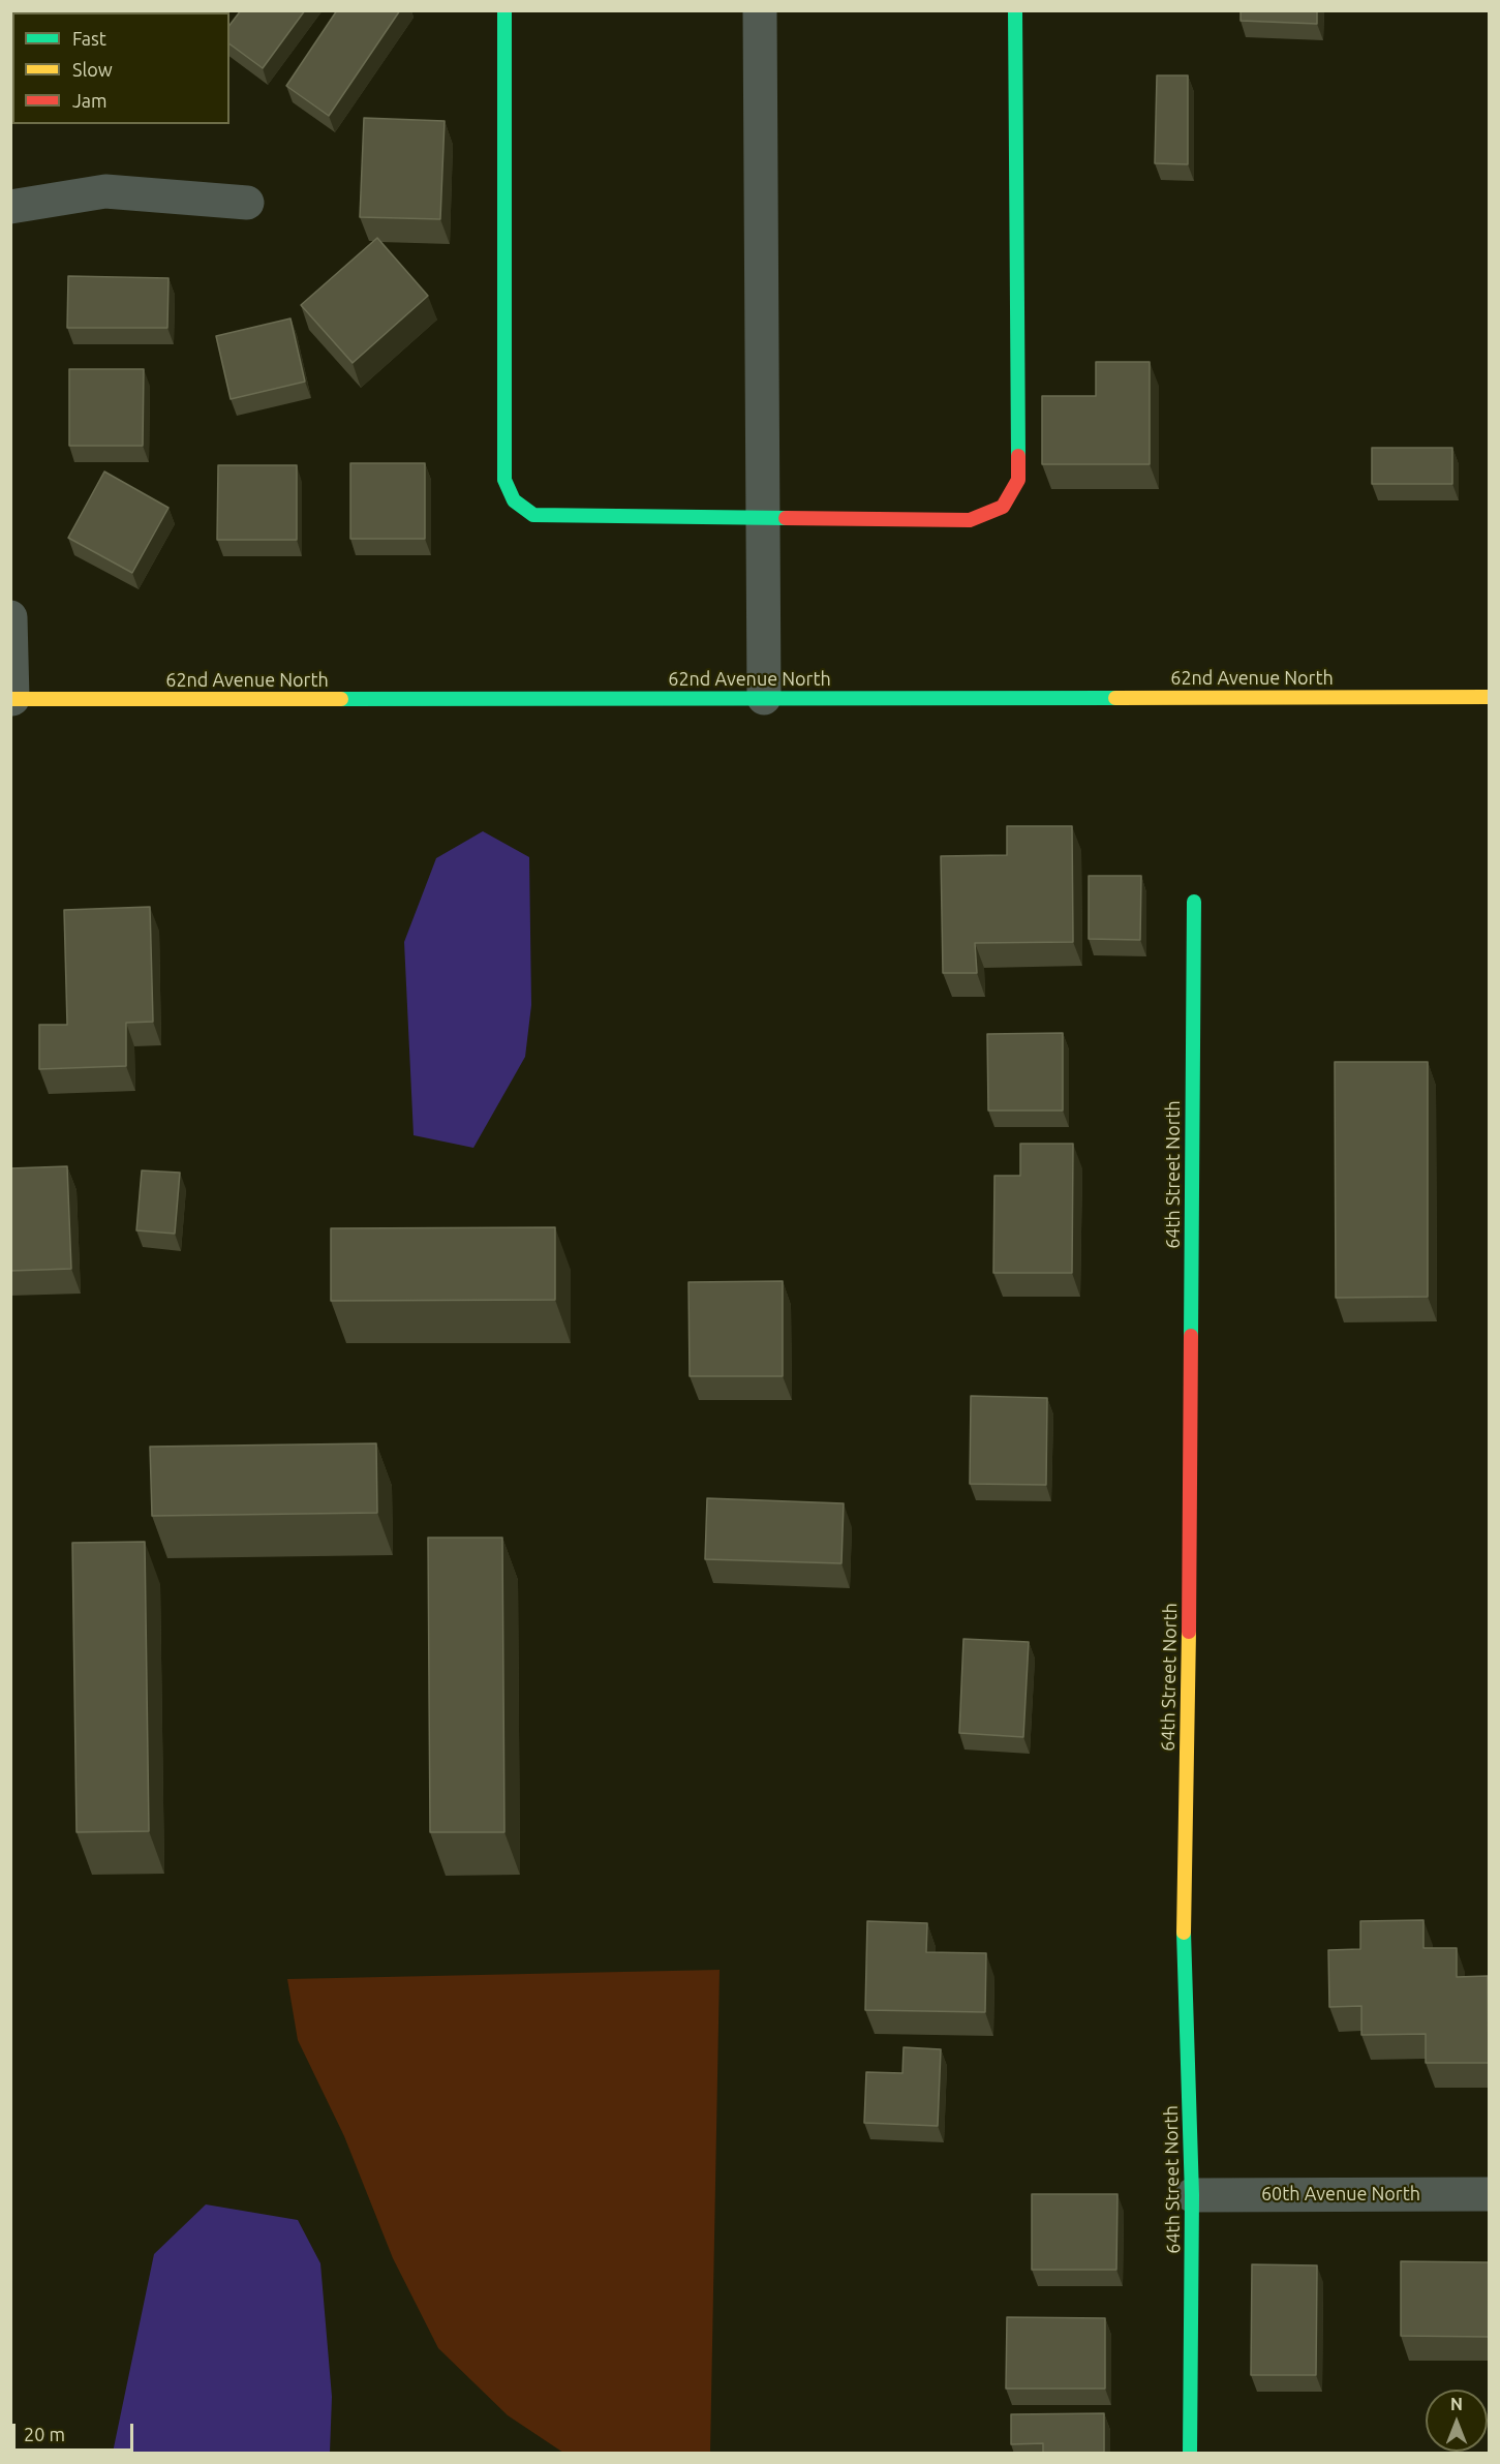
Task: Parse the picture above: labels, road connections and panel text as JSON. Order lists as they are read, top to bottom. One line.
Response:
{"streets":{"street":["62nd Avenue North","64th Street North","60th Avenue North"]},"crossings":[["64th Street North","60th Avenue North"]],"legend":["Fast","Slow","Jam"],"scale_bar":"20 m","north":"top"}
